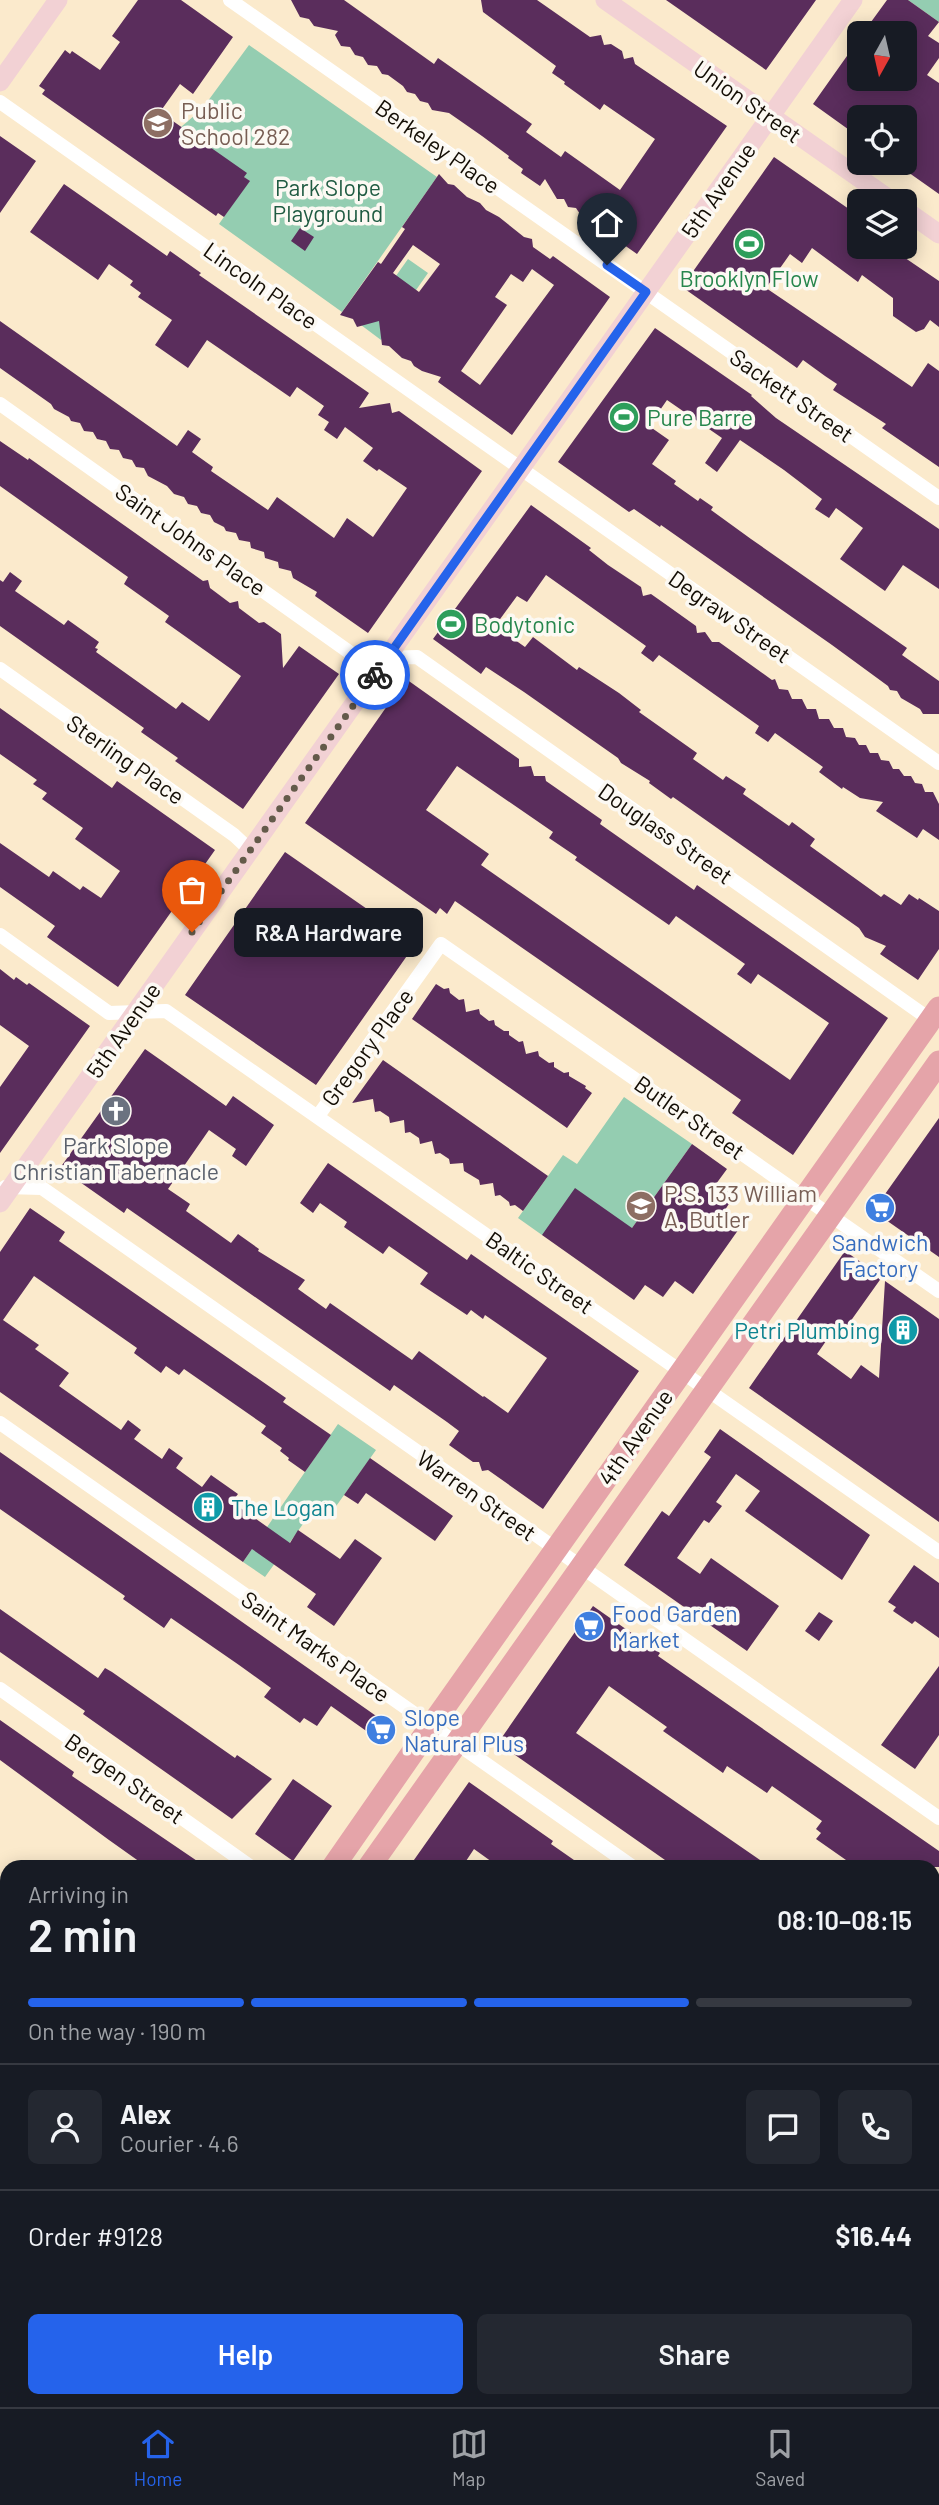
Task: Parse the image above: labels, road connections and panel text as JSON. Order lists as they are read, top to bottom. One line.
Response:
{"streets":{"main road":["4th Avenue"],"street":["Union Street","Berkeley Place","5th Avenue","Lincoln Place","Sackett Street","Saint Johns Place","Degraw Street","Sterling Place","Douglass Street","Gregory Place","Butler Street","Baltic Street","Warren Street","Saint Marks Place","Bergen Street"]},"crossings":[["Union Street","5th Avenue"],["Berkeley Place","5th Avenue"],["Berkeley Place","Sackett Street"],["5th Avenue","Lincoln Place"],["5th Avenue","Sackett Street"],["5th Avenue","Saint Johns Place"],["5th Avenue","Degraw Street"],["5th Avenue","Sterling Place"],["5th Avenue","Douglass Street"],["5th Avenue","Baltic Street"],["5th Avenue","Warren Street"],["Lincoln Place","Degraw Street"],["Saint Johns Place","Douglass Street"],["Douglass Street","4th Avenue"],["Gregory Place","Butler Street"],["Gregory Place","Baltic Street"],["Butler Street","4th Avenue"],["Baltic Street","4th Avenue"],["4th Avenue","Warren Street"],["4th Avenue","Saint Marks Place"]],"parks":["Park Slope Playground"],"places":{"school or university":["Public School 282","P.S. 133 William A. Butler"],"sports":["Brooklyn Flow","Pure Barre","Bodytonic"],"other":["R&A Hardware"],"church":["Park Slope Christian Tabernacle"],"supermarket":["Sandwich Factory","Food Garden Market","Slope Natural Plus"],"building":["Petri Plumbing","The Logan"]},"north":"bottom","page":{"bubble":"R&A Hardware","heading":["2 min","Arriving in","08:10–08:15"],"panel":["Alex","Courier · 4.6","Order #9128","$16.44"],"bar":"On the way · 190 m","buttons":["Help","Share"],"tabs":["Home","Map","Saved"]}}
